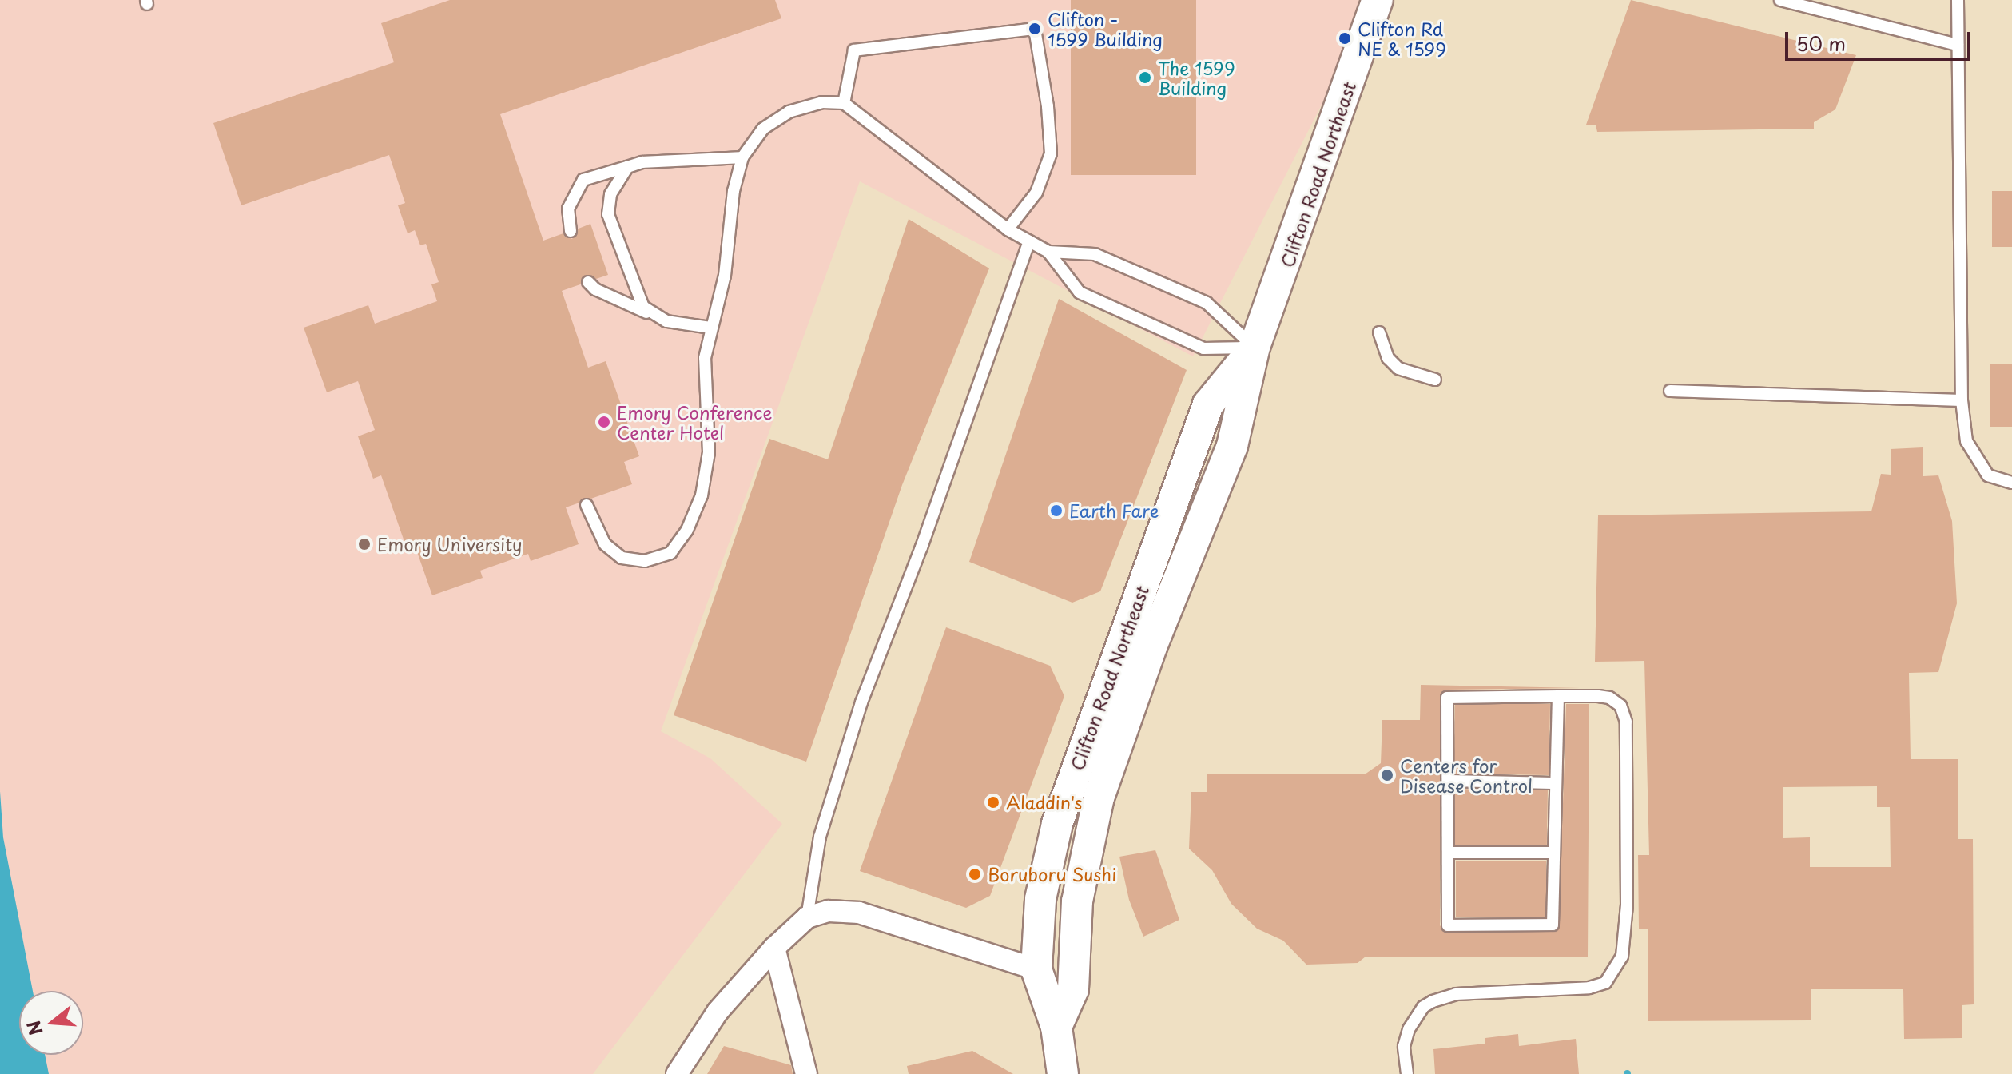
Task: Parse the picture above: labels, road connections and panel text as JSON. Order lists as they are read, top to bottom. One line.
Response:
{"streets":{"main road":["Clifton Road Northeast"]},"places":["Clifton - 1599 Building","Clifton Rd NE & 1599","The 1599 Building","Emory Conference Center Hotel","Earth Fare","Emory University","Centers for Disease Control","Aladdin's","Boruboru Sushi"],"scale_bar":"50 m","north":"left"}
